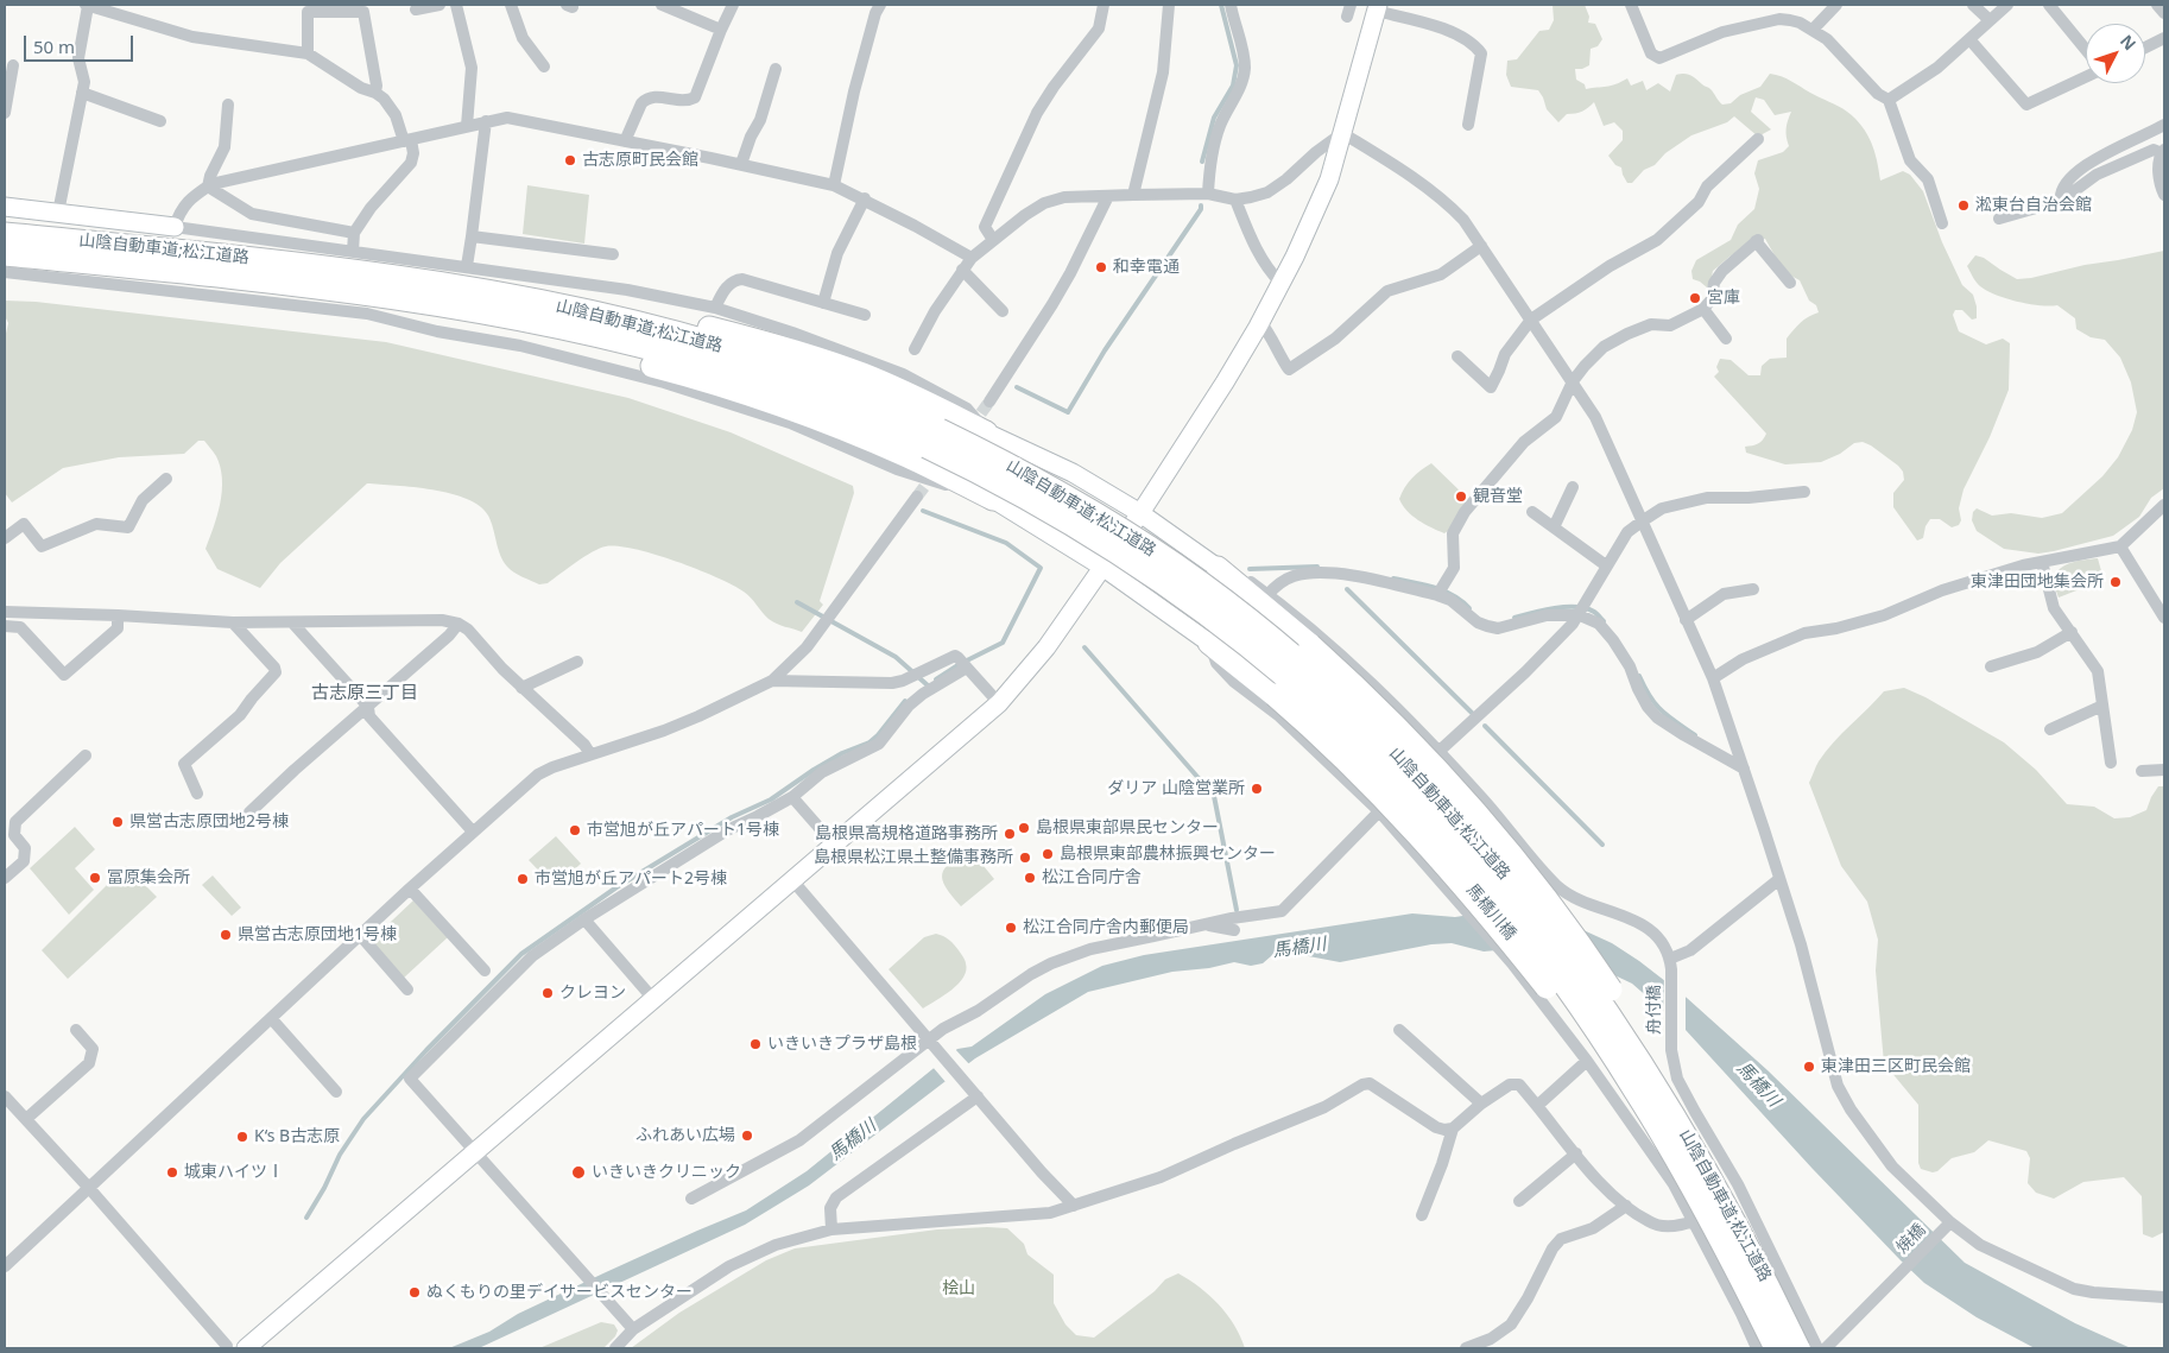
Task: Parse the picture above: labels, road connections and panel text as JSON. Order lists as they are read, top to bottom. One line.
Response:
{"streets":{"highway":["山陰自動車道;松江道路"],"street":["馬橋川橋","舟付橋","焼橋"]},"districts":["古志原三丁目"],"water":["馬橋川"],"parks":["桧山"],"places":["古志原町民会館","淞東台自治会館","和幸電通","宮庫","観音堂","東津田団地集会所","ダリア 山陰営業所","県営古志原団地2号棟","島根県東部県民センター","市営旭が丘アパート1号棟","島根県高規格道路事務所","島根県東部農林振興センター","島根県松江県土整備事務所","冨原集会所","松江合同庁舎","市営旭が丘アパート2号棟","松江合同庁舎内郵便局","県営古志原団地1号棟","クレヨン","いきいきプラザ島根","東津田三区町民会館","ふれあい広場","K‘s B古志原","城東ハイツⅠ","いきいきクリニック","ぬくもりの里デイサービスセンター"],"scale_bar":"50 m","north":"top right"}
